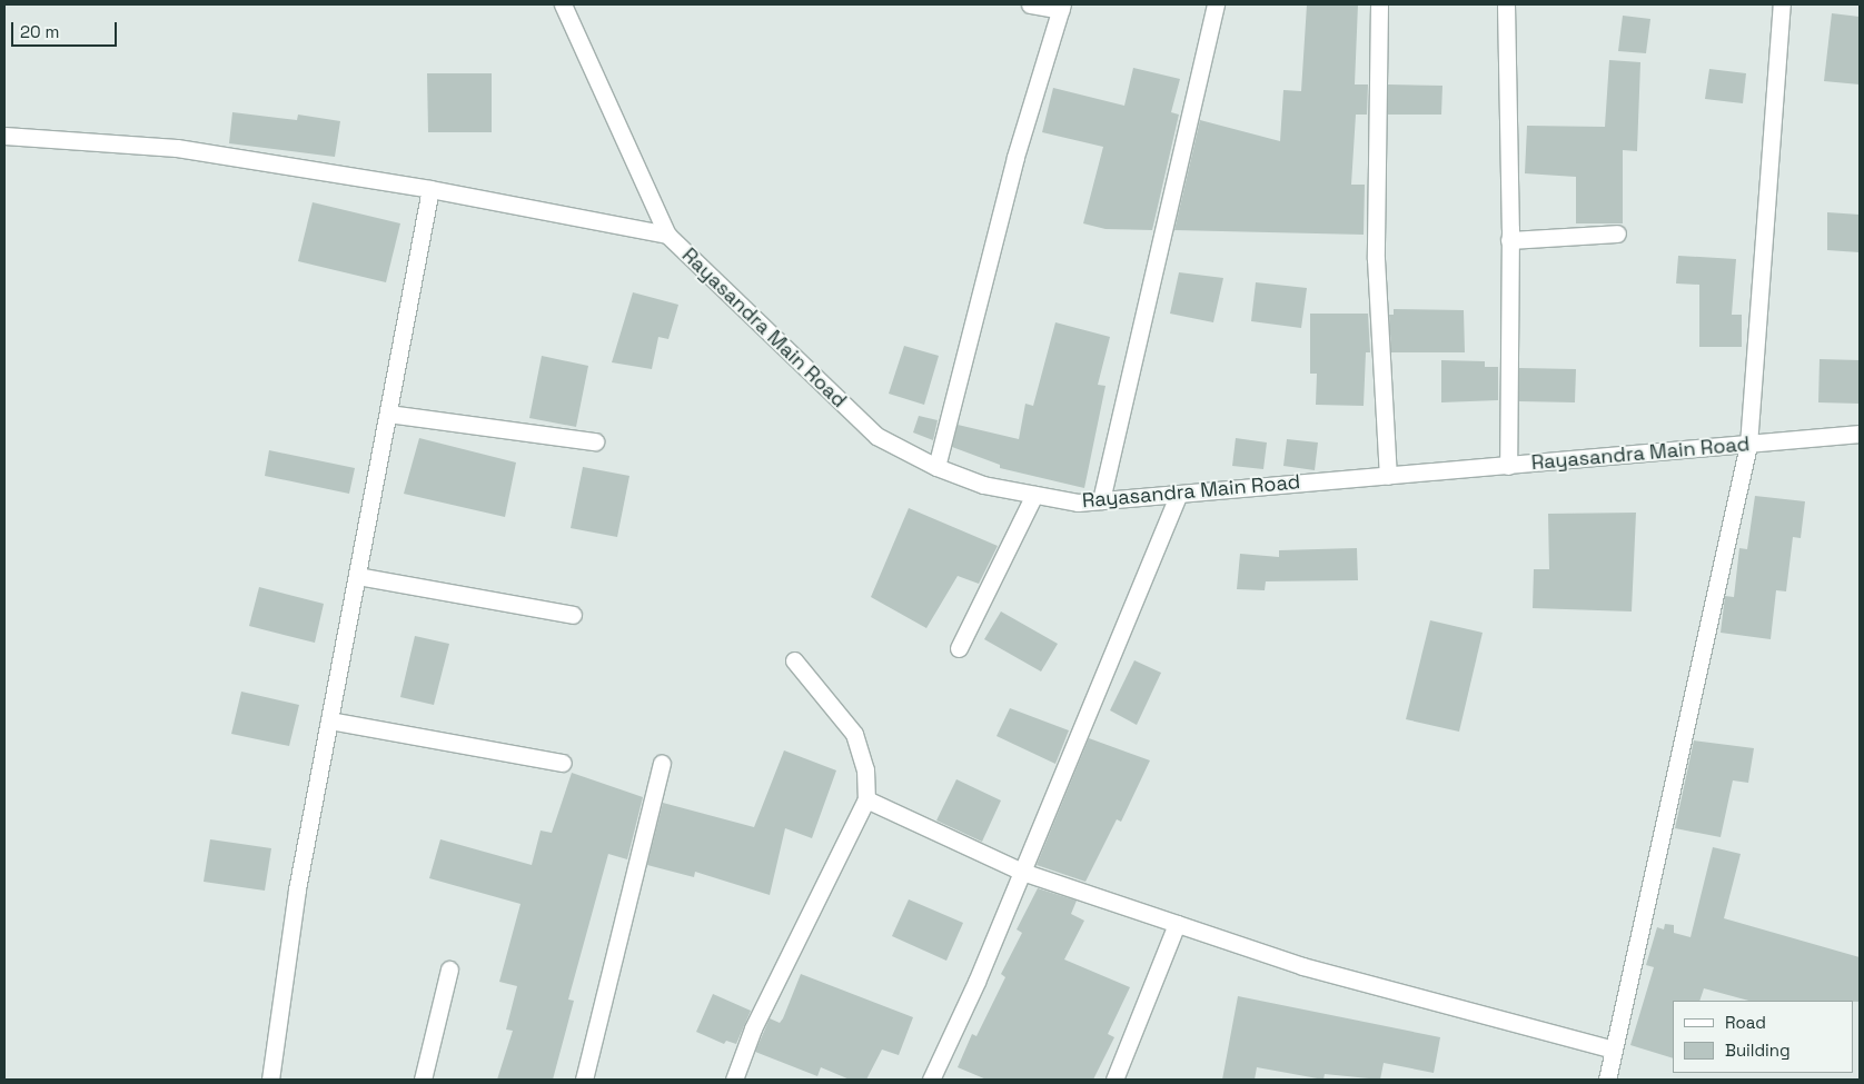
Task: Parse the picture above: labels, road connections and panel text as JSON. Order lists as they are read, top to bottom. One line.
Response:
{"streets":{"street":["Rayasandra Main Road"]},"legend":["Road","Building"],"scale_bar":"20 m"}
